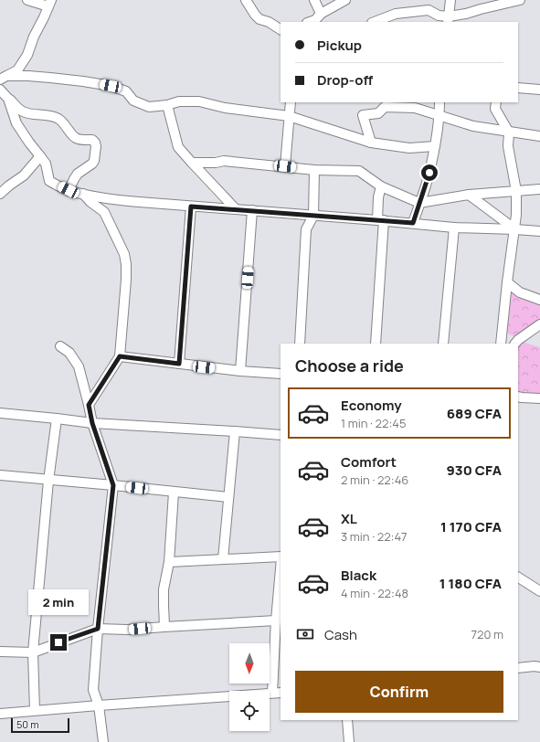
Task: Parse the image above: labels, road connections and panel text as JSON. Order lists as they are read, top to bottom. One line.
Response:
{"scale_bar":"50 m","north":"bottom","page":{"banner":["Pickup","Drop-off"],"heading":"Choose a ride","list":[{"name":"Economy","note":"1 min · 22:45","value":"689 CFA"},{"name":"Comfort","note":"2 min · 22:46","value":"930 CFA"},{"name":"XL","note":"3 min · 22:47","value":"1 170 CFA"},{"name":"Black","note":"4 min · 22:48","value":"1 180 CFA"}],"bubble":"2 min","pay":["Cash","720 m"],"buttons":"Confirm","scale":"50 m"}}
